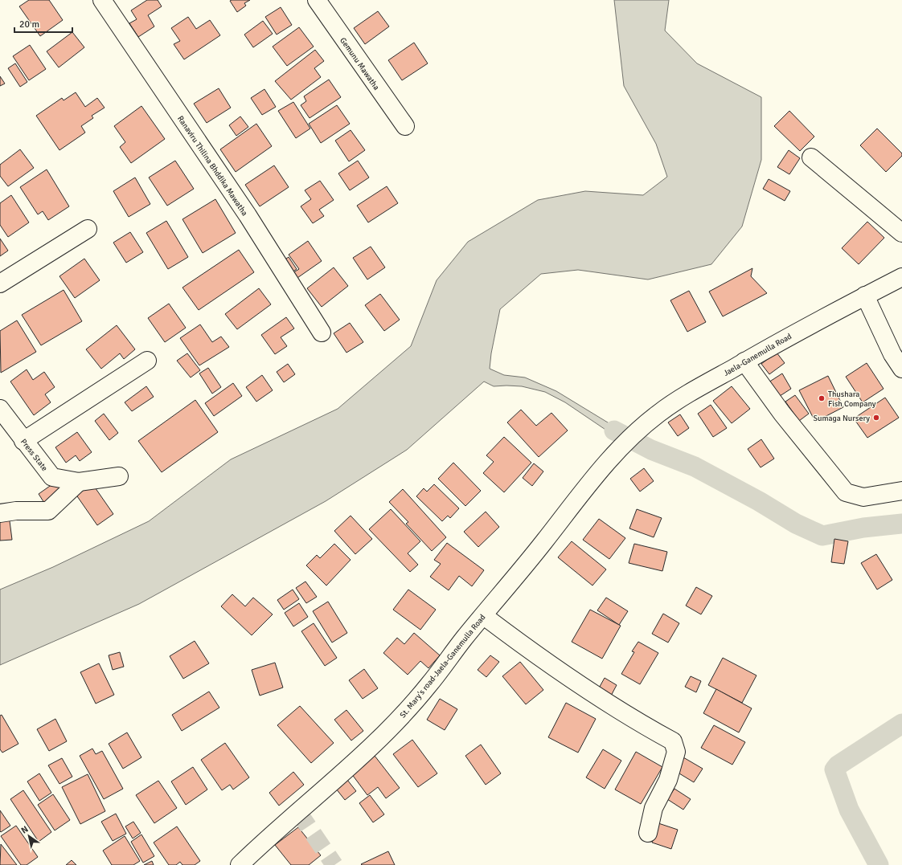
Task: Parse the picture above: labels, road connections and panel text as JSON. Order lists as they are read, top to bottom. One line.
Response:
{"streets":{"street":["Gemunu Mawatha","Ranaviru Thilina Bhddika Mawatha","Jaela-Ganemulla Road","Press State","St. Mary's road-Jaela-Ganemulla Road"]},"crossings":[["Jaela-Ganemulla Road","St. Mary's road-Jaela-Ganemulla Road"]],"places":["Thushara Fish Company","Sumaga Nursery"],"scale_bar":"20 m","north":"top left"}
